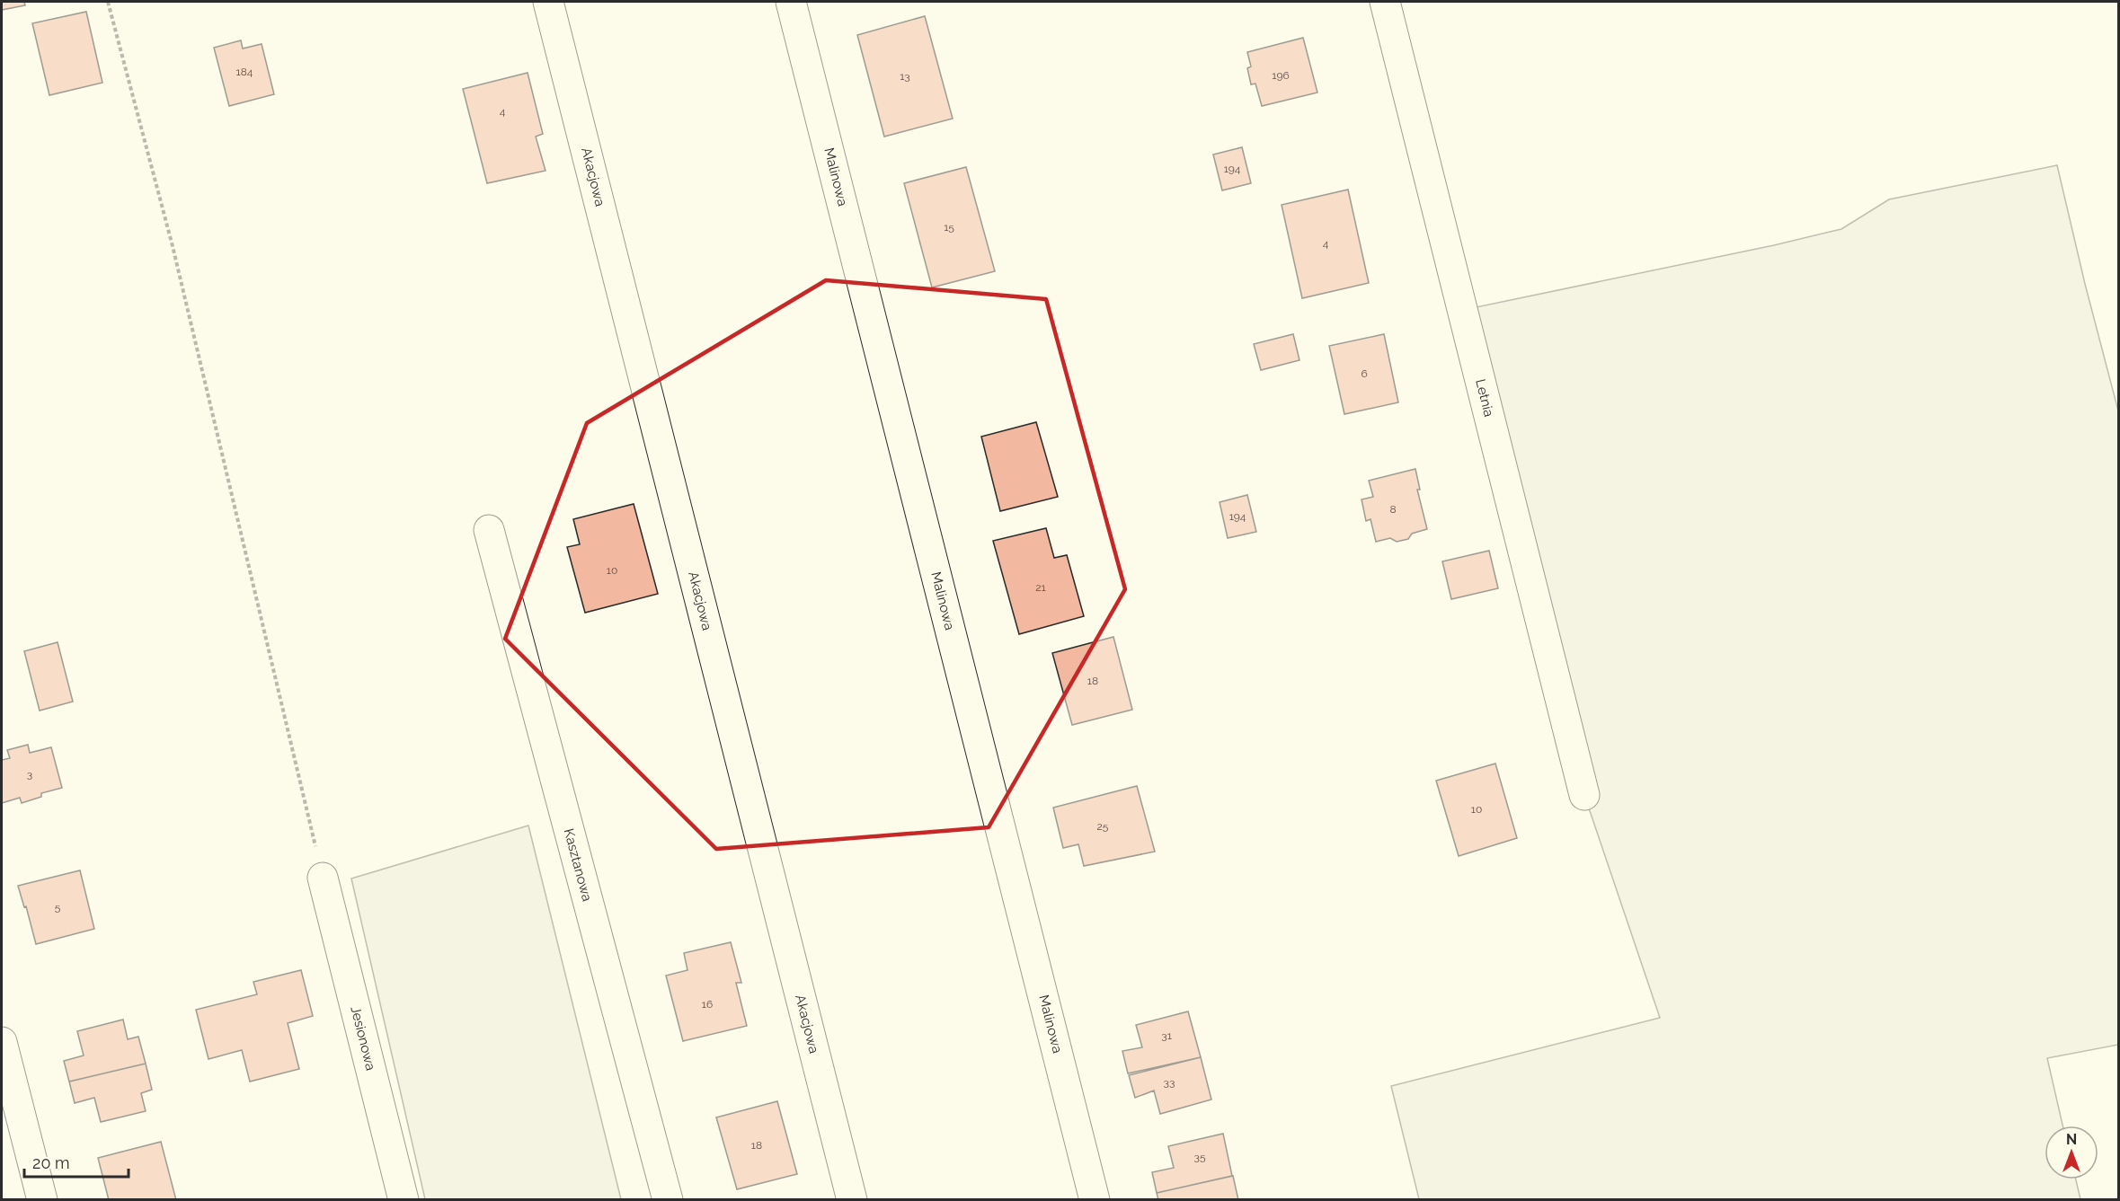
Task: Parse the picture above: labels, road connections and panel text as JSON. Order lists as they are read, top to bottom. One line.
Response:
{"streets":{"street":["Akacjowa","Malinowa","Letnia","Kasztanowa","Jesionowa"]},"house_numbers":["184","196","13","4","194","15","4","6","8","194","10","21","18","3","10","25","5","16","31","33","18","35"],"scale_bar":"20 m","north":"top"}
